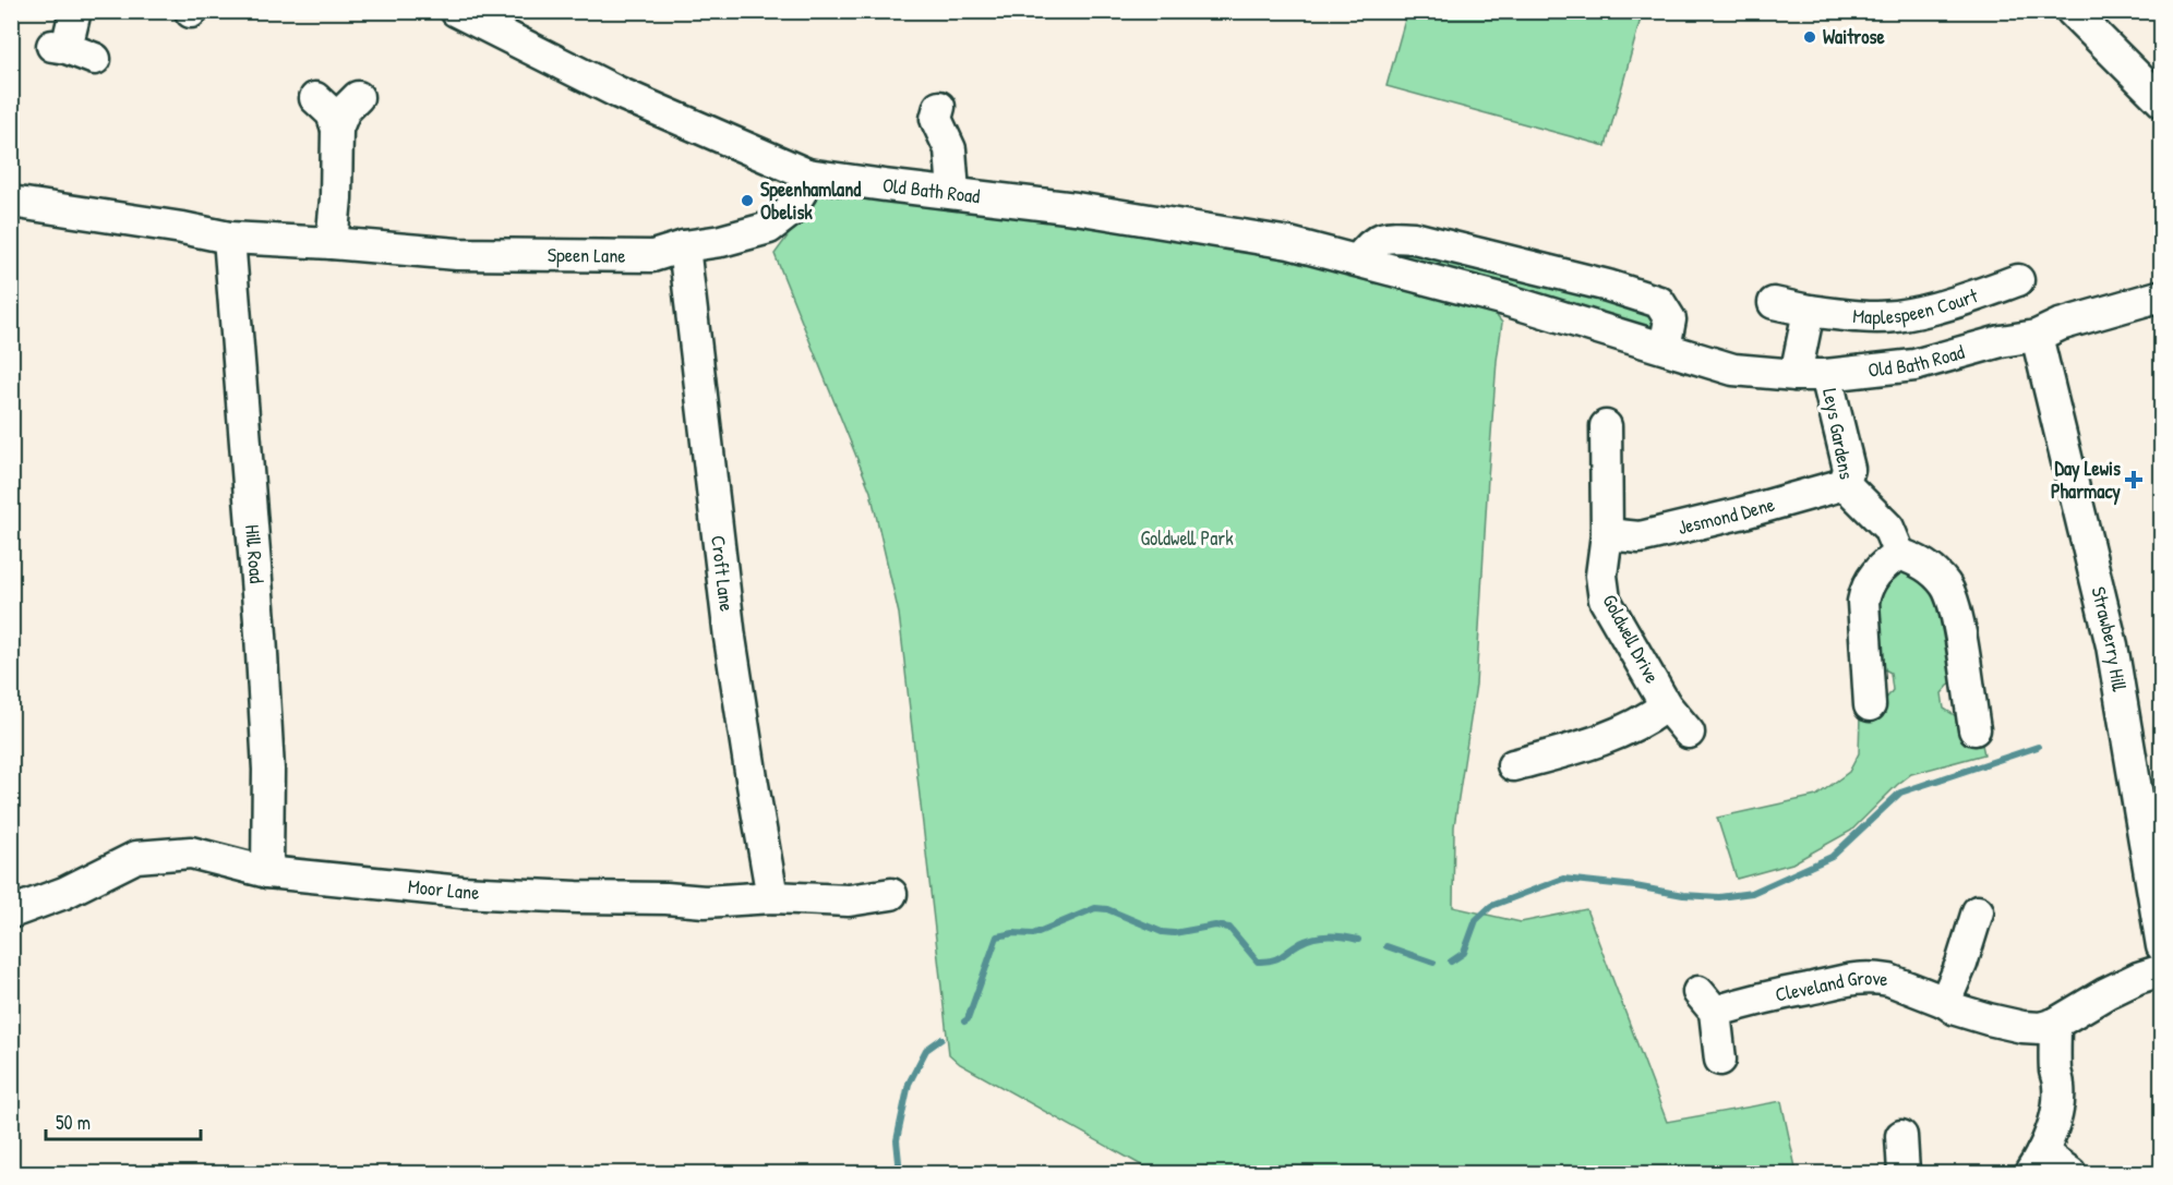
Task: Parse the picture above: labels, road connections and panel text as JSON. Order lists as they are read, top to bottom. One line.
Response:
{"streets":{"street":["Old Bath Road","Speen Lane","Maplespeen Court","Leys Gardens","Jesmond Dene","Hill Road","Croft Lane","Goldwell Drive","Strawberry Hill","Moor Lane","Cleveland Grove"]},"crossings":[["Old Bath Road","Speen Lane"],["Old Bath Road","Leys Gardens"],["Old Bath Road","Strawberry Hill"],["Speen Lane","Hill Road"],["Speen Lane","Croft Lane"],["Leys Gardens","Jesmond Dene"],["Jesmond Dene","Goldwell Drive"],["Hill Road","Moor Lane"],["Croft Lane","Moor Lane"]],"parks":["Goldwell Park"],"places":{"other":["Waitrose","Speenhamland Obelisk"],"health":["Day Lewis Pharmacy"]},"scale_bar":"50 m"}
